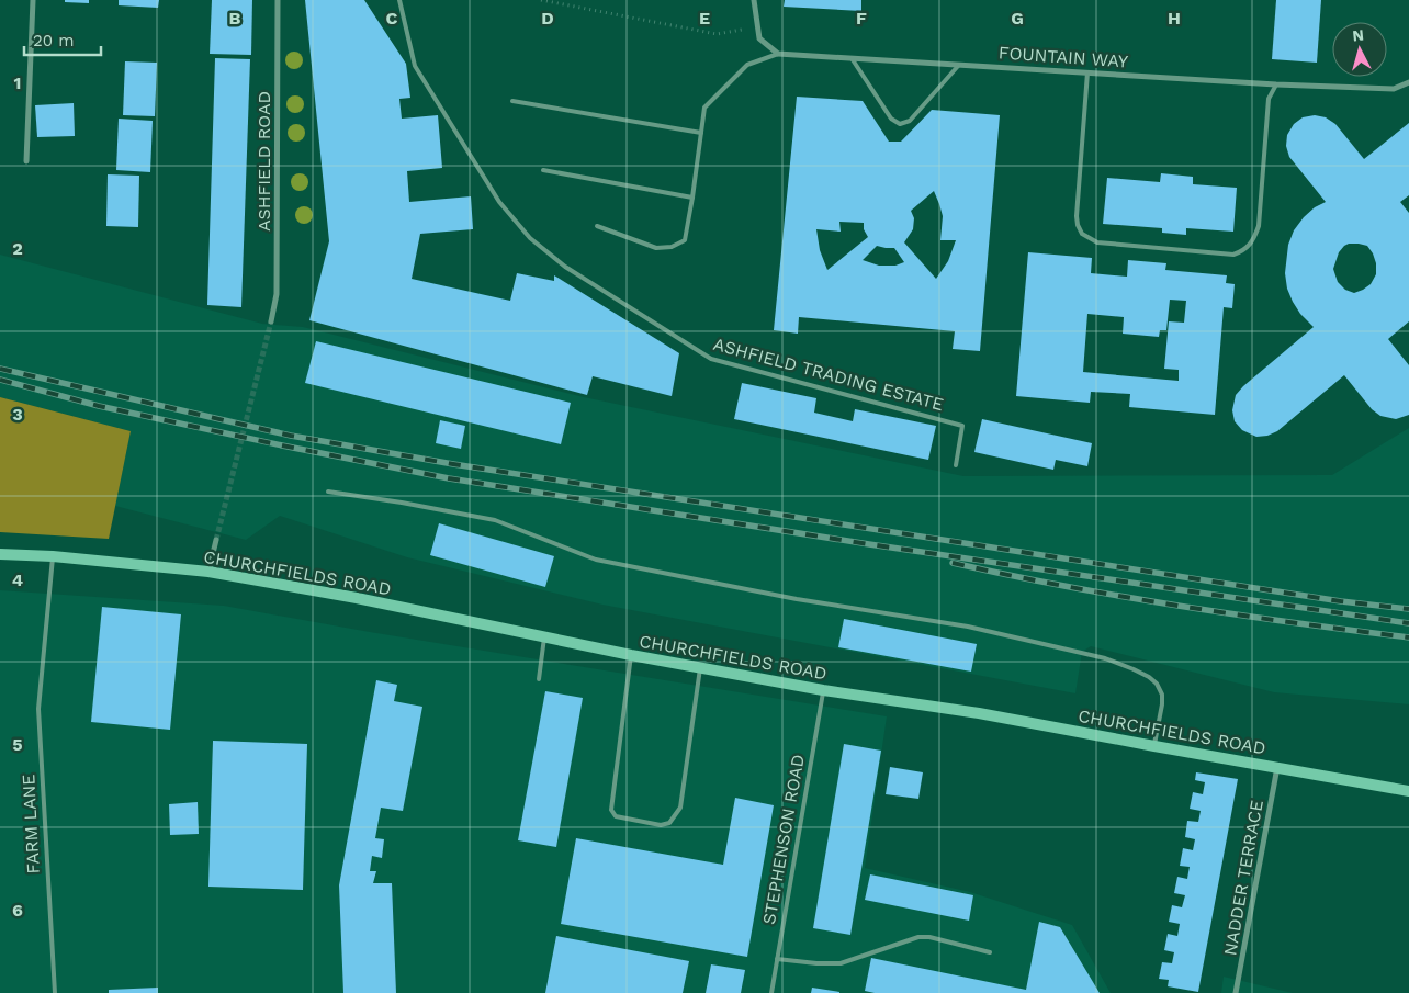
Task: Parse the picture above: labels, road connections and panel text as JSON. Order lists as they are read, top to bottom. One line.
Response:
{"streets":{"street":["FOUNTAIN WAY","ASHFIELD ROAD","CHURCHFIELDS ROAD","NADDER TERRACE"],"lane":["ASHFIELD TRADING ESTATE","FARM LANE","STEPHENSON ROAD"]},"crossings":[["CHURCHFIELDS ROAD","FARM LANE"],["CHURCHFIELDS ROAD","STEPHENSON ROAD"],["CHURCHFIELDS ROAD","NADDER TERRACE"]],"scale_bar":"20 m","north":"top","grid":{"columns":["B","C","D","E","F","G","H"],"rows":["1","2","3","4","5","6"]}}
